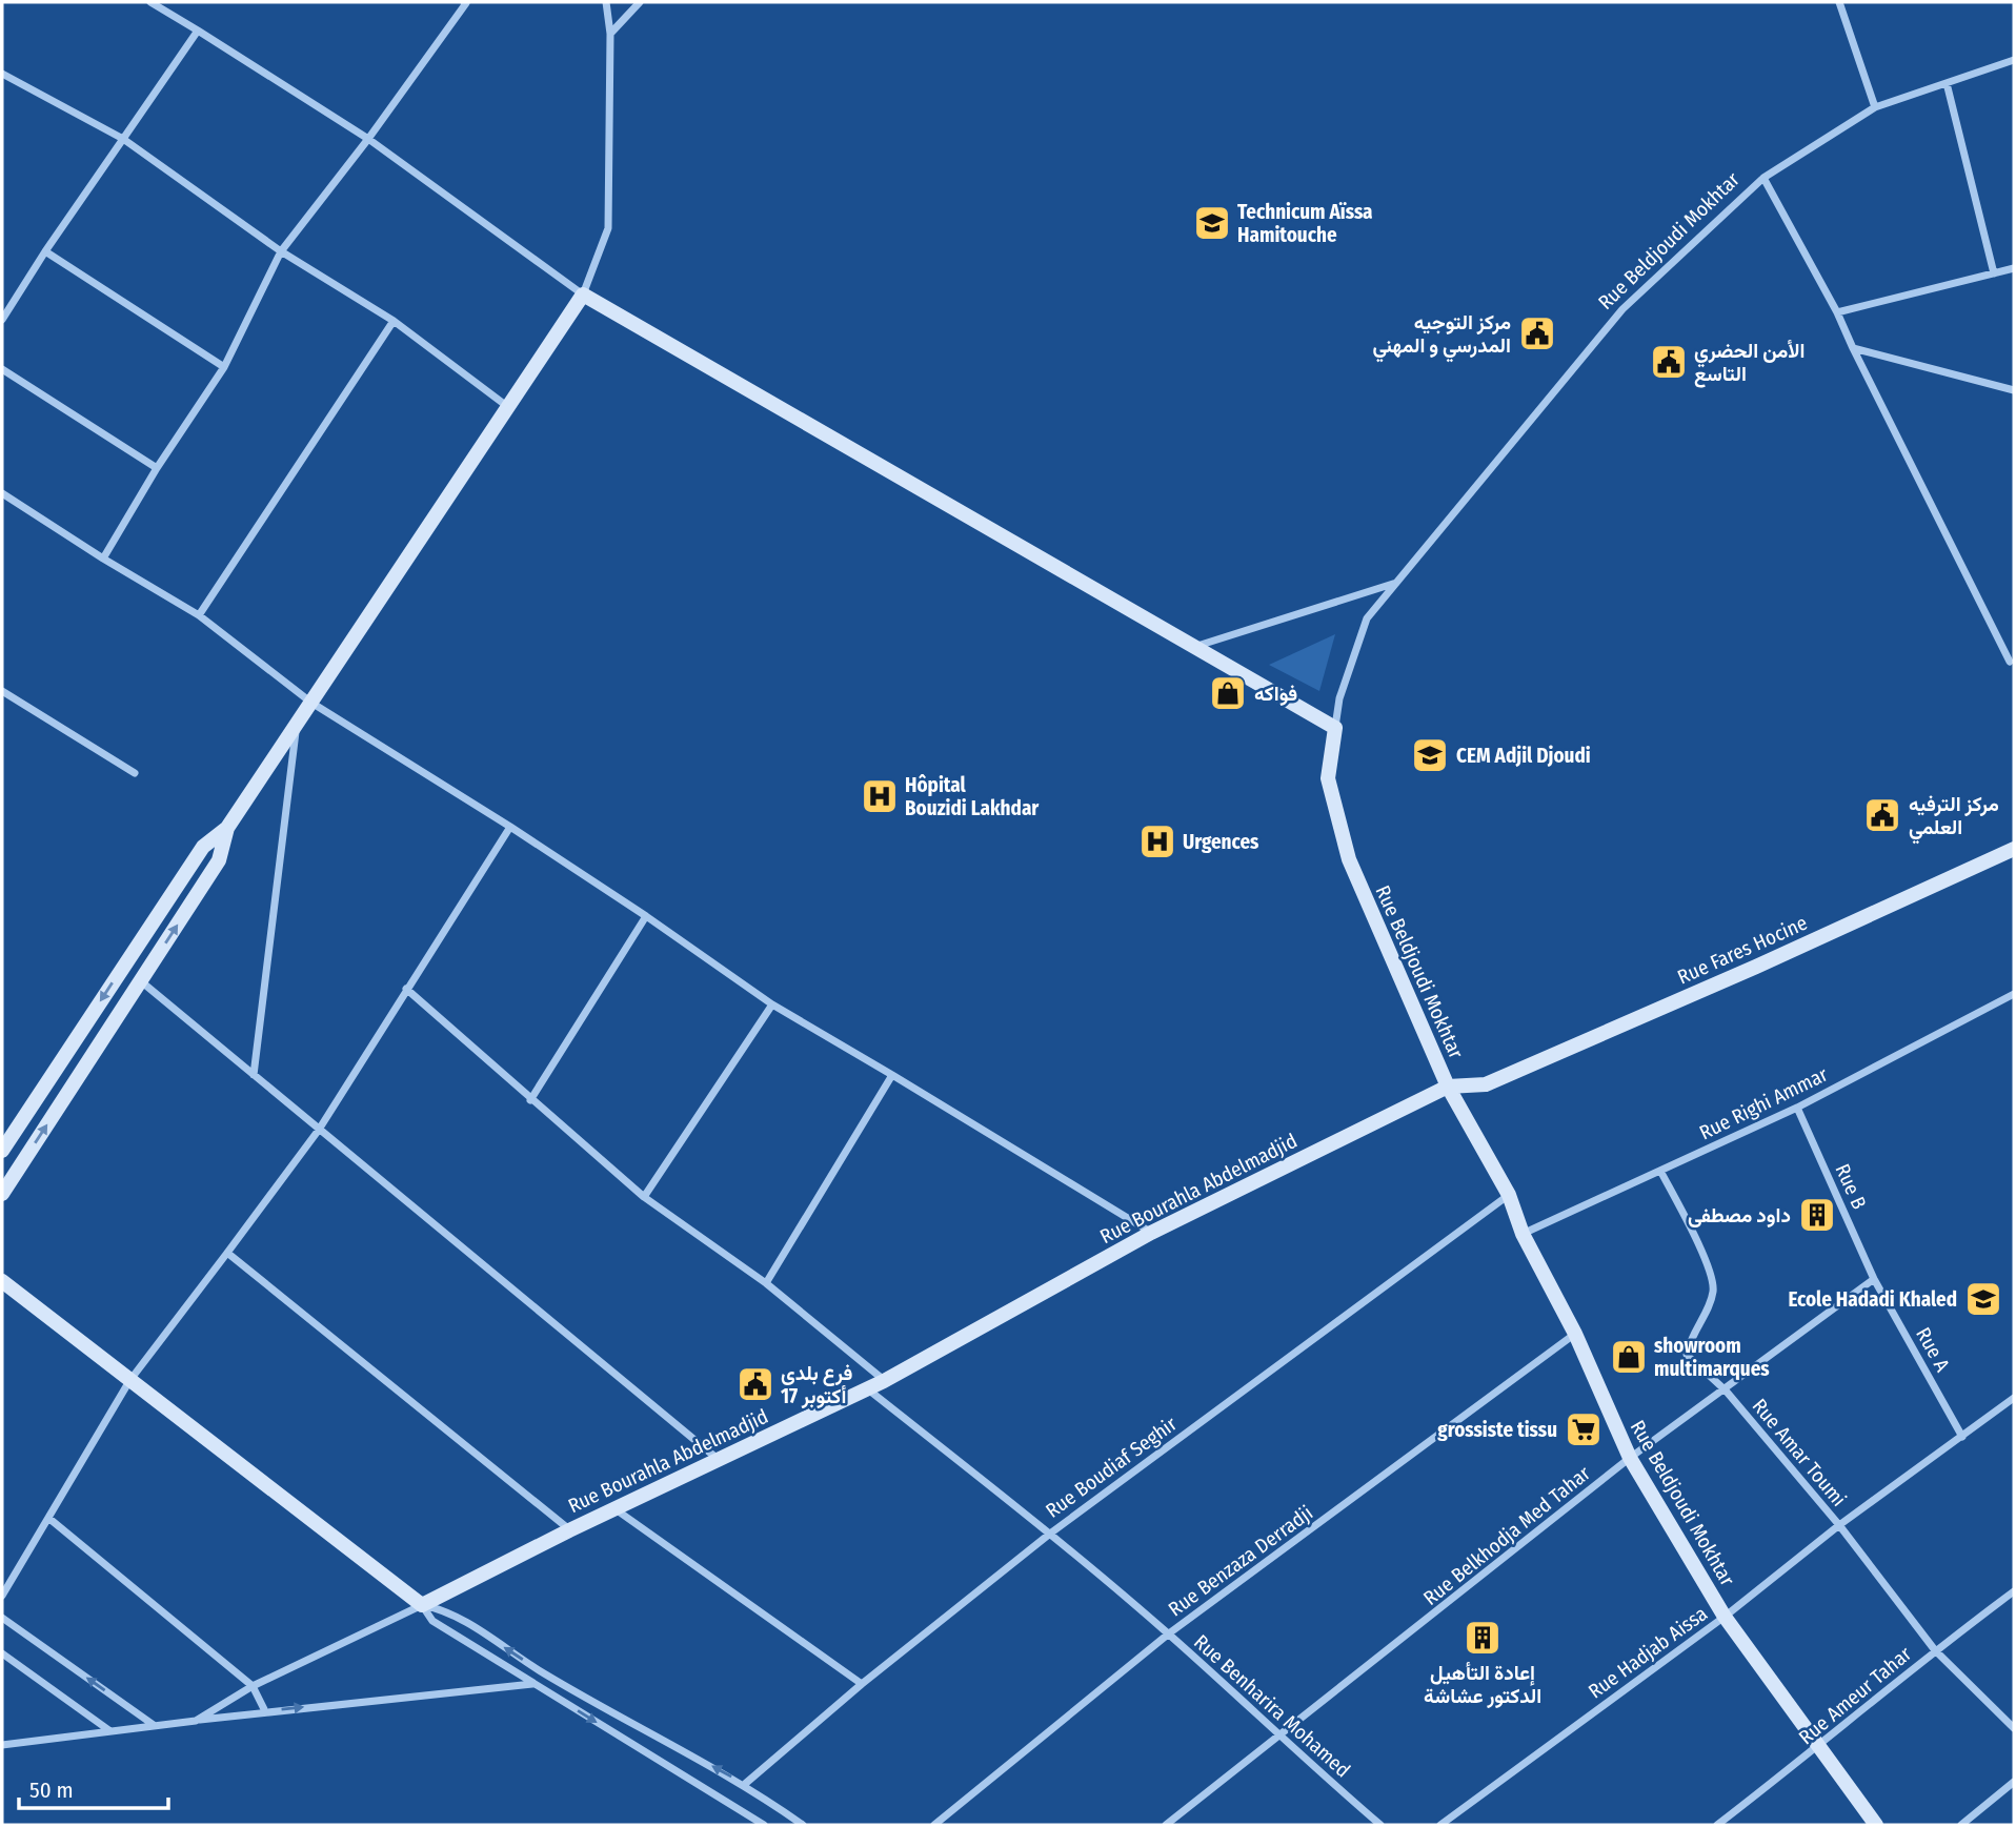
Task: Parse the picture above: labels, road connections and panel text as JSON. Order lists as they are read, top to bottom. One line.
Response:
{"streets":{"street":["Rue Beldjoudi Mokhtar","Rue Fares Hocine","Rue Righi Ammar","Rue B","Rue Bourahla Abdelmadjid","Rue A","Rue Amar Toumi","Rue Boudiaf Seghir","Rue Belkhodja Med Tahar","Rue Benzaza Derradji","Rue Hadjab Aissa","Rue Ameur Tahar","Rue Benharira Mohamed"]},"crossings":[["Rue Beldjoudi Mokhtar","Rue Righi Ammar"],["Rue Beldjoudi Mokhtar","Rue Bourahla Abdelmadjid"],["Rue Beldjoudi Mokhtar","Rue Boudiaf Seghir"],["Rue Beldjoudi Mokhtar","Rue Belkhodja Med Tahar"],["Rue Beldjoudi Mokhtar","Rue Benzaza Derradji"],["Rue Beldjoudi Mokhtar","Rue Hadjab Aissa"],["Rue Beldjoudi Mokhtar","Rue Ameur Tahar"],["Rue Fares Hocine","Rue Bourahla Abdelmadjid"],["Rue Righi Ammar","Rue B"],["Rue Righi Ammar","Rue Amar Toumi"],["Rue B","Rue A"],["Rue B","Rue Belkhodja Med Tahar"],["Rue Bourahla Abdelmadjid","Rue Benharira Mohamed"],["Rue A","Rue Belkhodja Med Tahar"],["Rue A","Rue Hadjab Aissa"],["Rue Amar Toumi","Rue Belkhodja Med Tahar"],["Rue Amar Toumi","Rue Hadjab Aissa"],["Rue Amar Toumi","Rue Ameur Tahar"],["Rue Boudiaf Seghir","Rue Benharira Mohamed"],["Rue Belkhodja Med Tahar","Rue Benharira Mohamed"],["Rue Benzaza Derradji","Rue Benharira Mohamed"]],"places":{"school or university":["Technicum Aïssa Hamitouche","CEM Adjil Djoudi","Ecole Hadadi Khaled"],"public building":["مركز التوجيه المدرسي و المهني","الأمن الحضري التاسع","مركز الترفيه العلمي","فرع بلدي 17 أكتوبر"],"shop":["فواكه","showroom multimarques"],"hospital":["Hôpital Bouzidi Lakhdar","Urgences"],"building":["داود مصطفى","إعادة التأهيل الدكتور عشاشة"],"supermarket":["grossiste tissu"]},"scale_bar":"50 m"}
